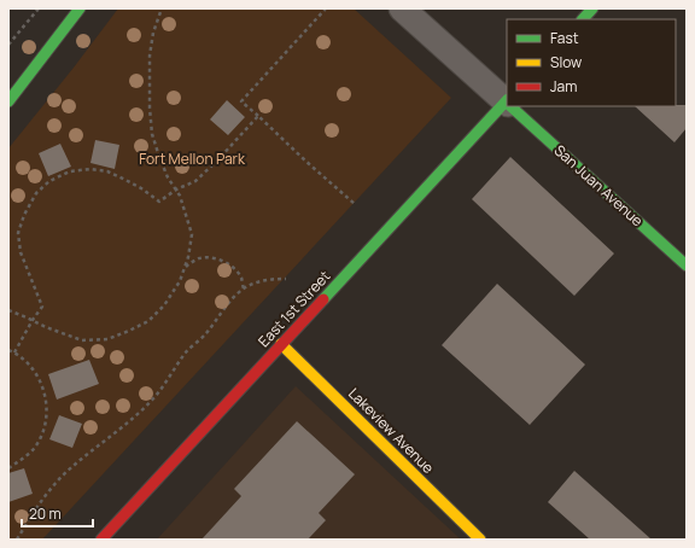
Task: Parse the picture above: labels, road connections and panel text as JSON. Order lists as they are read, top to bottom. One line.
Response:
{"streets":{"street":["San Juan Avenue","East 1st Street","Lakeview Avenue"]},"crossings":[["East 1st Street","Lakeview Avenue"]],"parks":["Fort Mellon Park"],"legend":["Fast","Slow","Jam"],"scale_bar":"20 m"}
